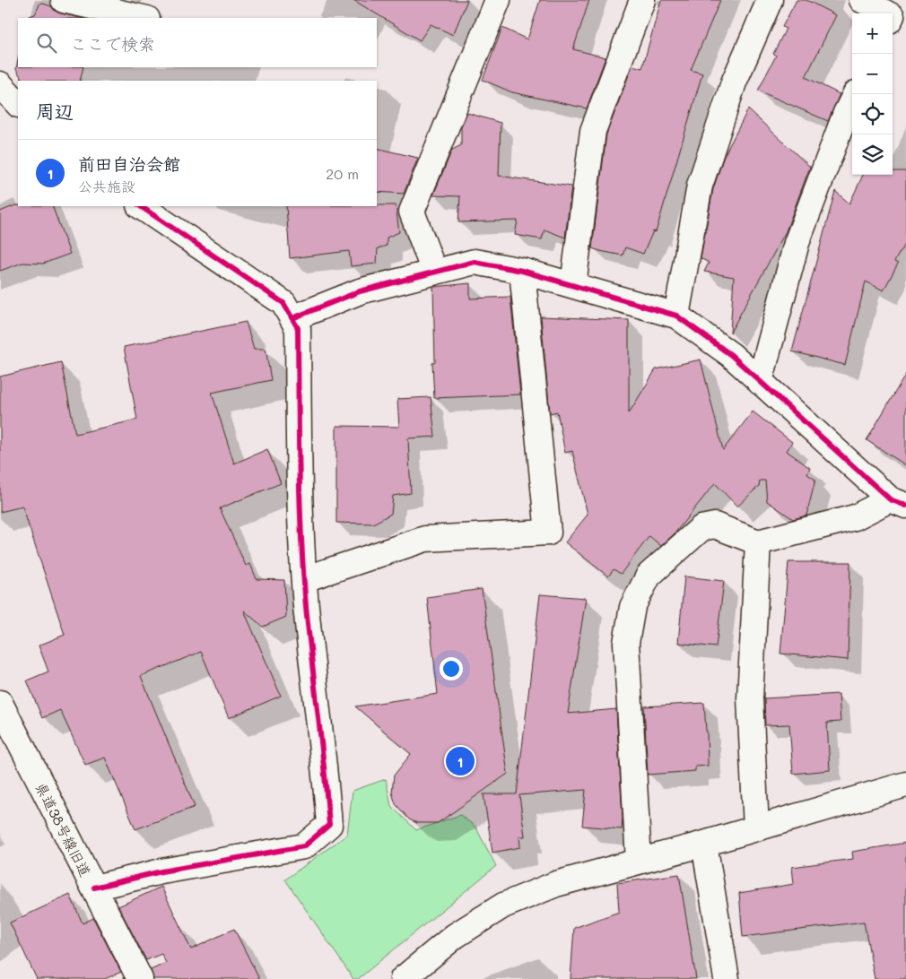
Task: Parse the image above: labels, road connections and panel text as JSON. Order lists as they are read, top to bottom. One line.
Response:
{"streets":{"street":["県道38号線旧道"]},"page":{"map_buttons":["+","−"],"search":"ここで検索","heading":"周辺","list":[{"mark":"1","name":"前田自治会館","note":"公共施設","value":"20 m"}],"pins":"1"}}
